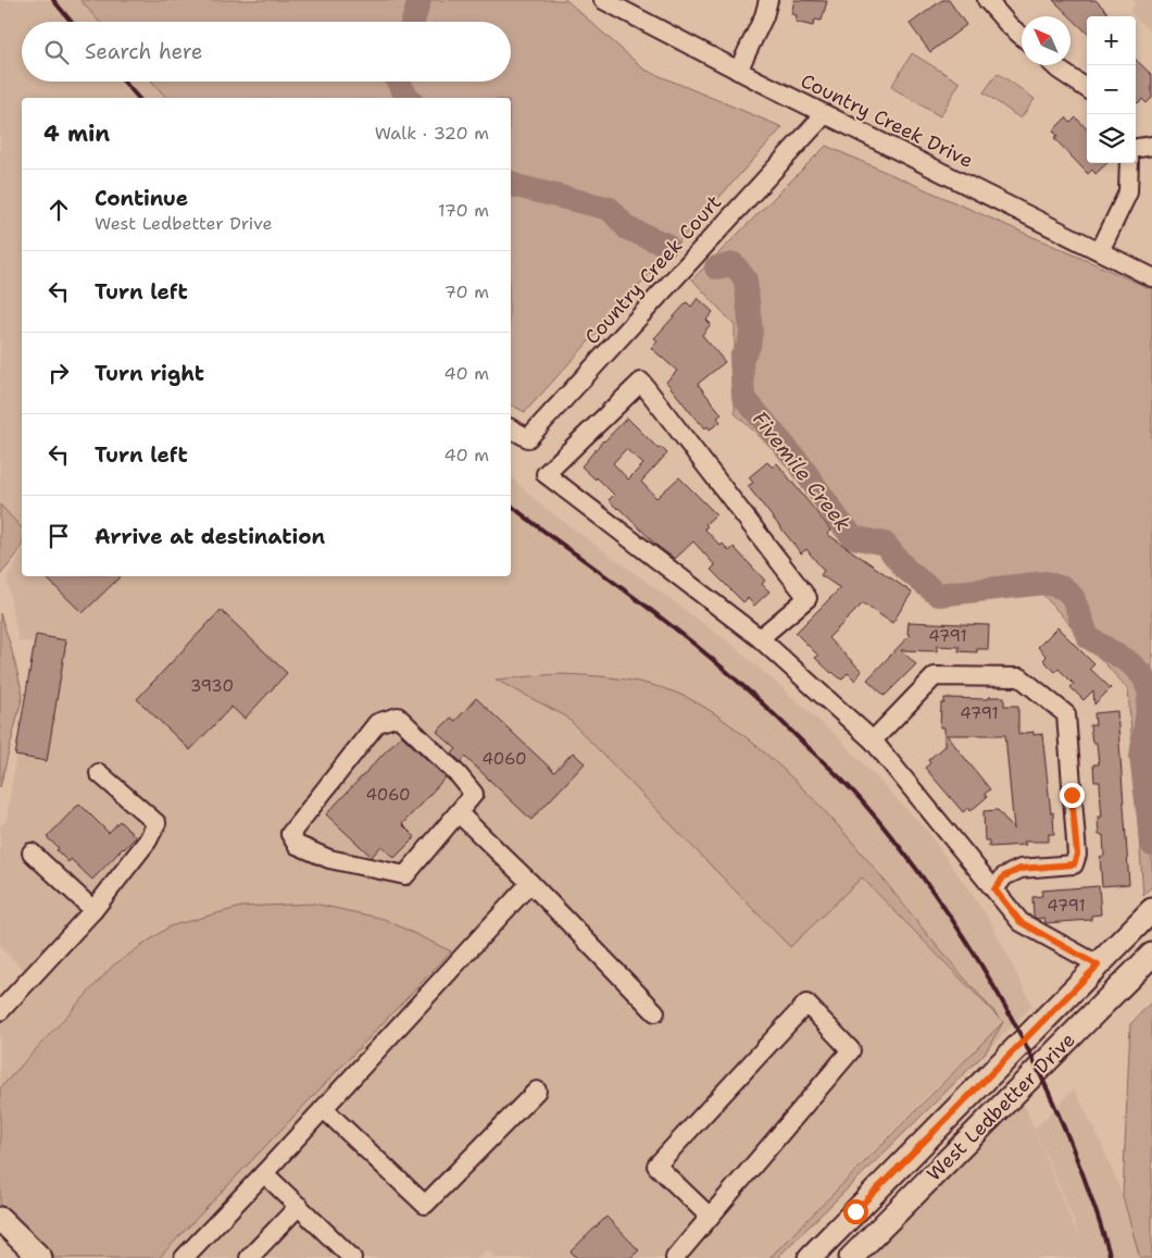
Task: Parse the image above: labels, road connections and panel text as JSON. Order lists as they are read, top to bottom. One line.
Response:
{"streets":{"main road":["West Ledbetter Drive"],"street":["Country Creek Drive","Country Creek Court"]},"crossings":[["Country Creek Drive","Country Creek Court"]],"water":["Fivemile Creek"],"house_numbers":["4791","3930","4791","4060","4060","4791"],"north":"top left","page":{"map_buttons":["+","−"],"search":"Search here","heading":["4 min","Walk · 320 m"],"list":[["Continue","West Ledbetter Drive","170 m"],["Turn left","70 m"],["Turn right","40 m"],["Turn left","40 m"],"Arrive at destination"]}}
